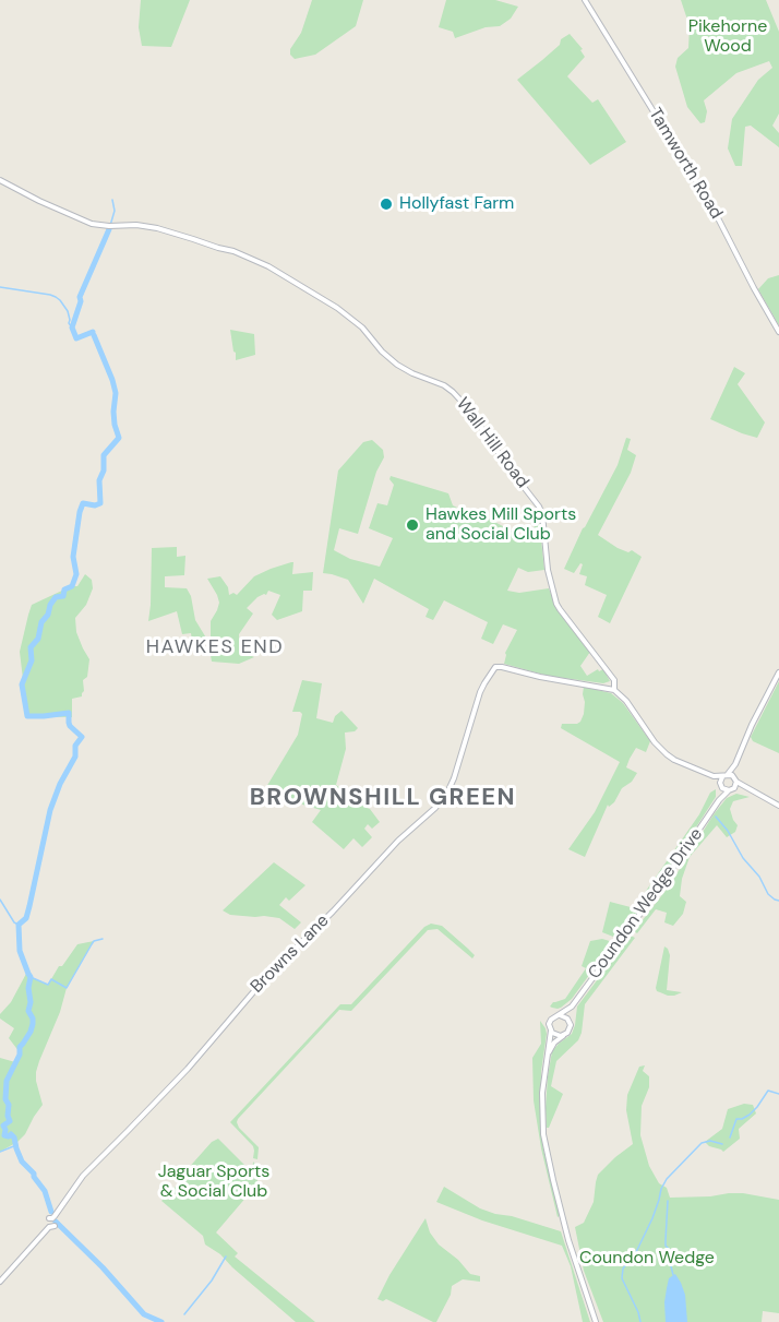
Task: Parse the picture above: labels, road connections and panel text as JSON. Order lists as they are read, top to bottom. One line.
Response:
{"streets":{"street":["Tamworth Road","Wall Hill Road","Coundon Wedge Drive","Browns Lane"]},"crossings":[["Wall Hill Road","Coundon Wedge Drive"],["Wall Hill Road","Browns Lane"]],"districts":["HAWKES END","BROWNSHILL GREEN"],"parks":["Pikehorne Wood","Jaguar Sports & Social Club","Coundon Wedge"],"places":["Hollyfast Farm","Hawkes Mill Sports and Social Club"]}
